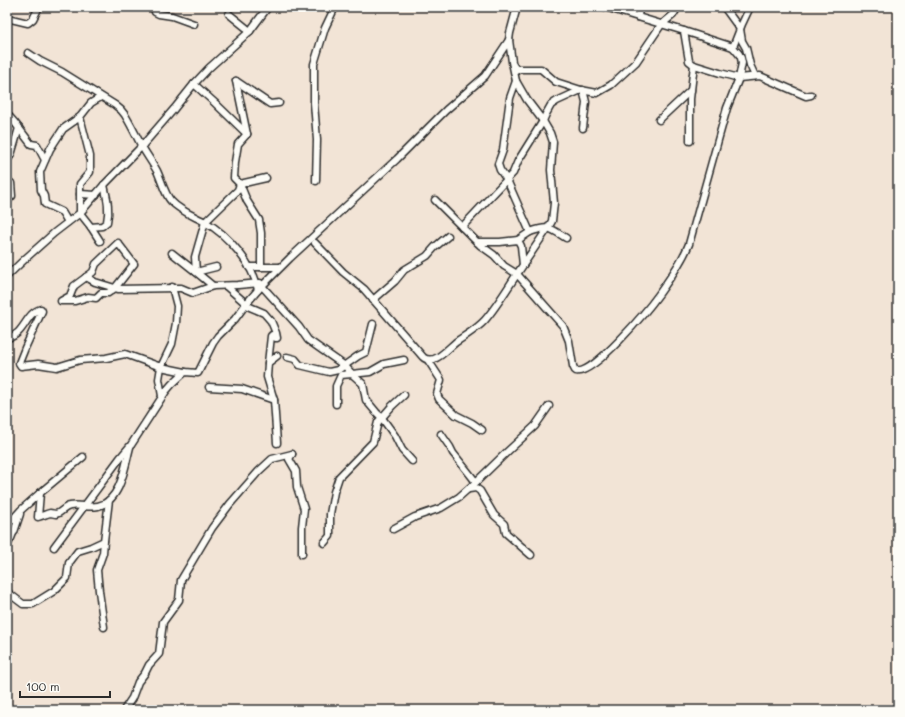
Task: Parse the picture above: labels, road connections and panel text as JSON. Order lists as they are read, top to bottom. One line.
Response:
{"scale_bar":"100 m"}
